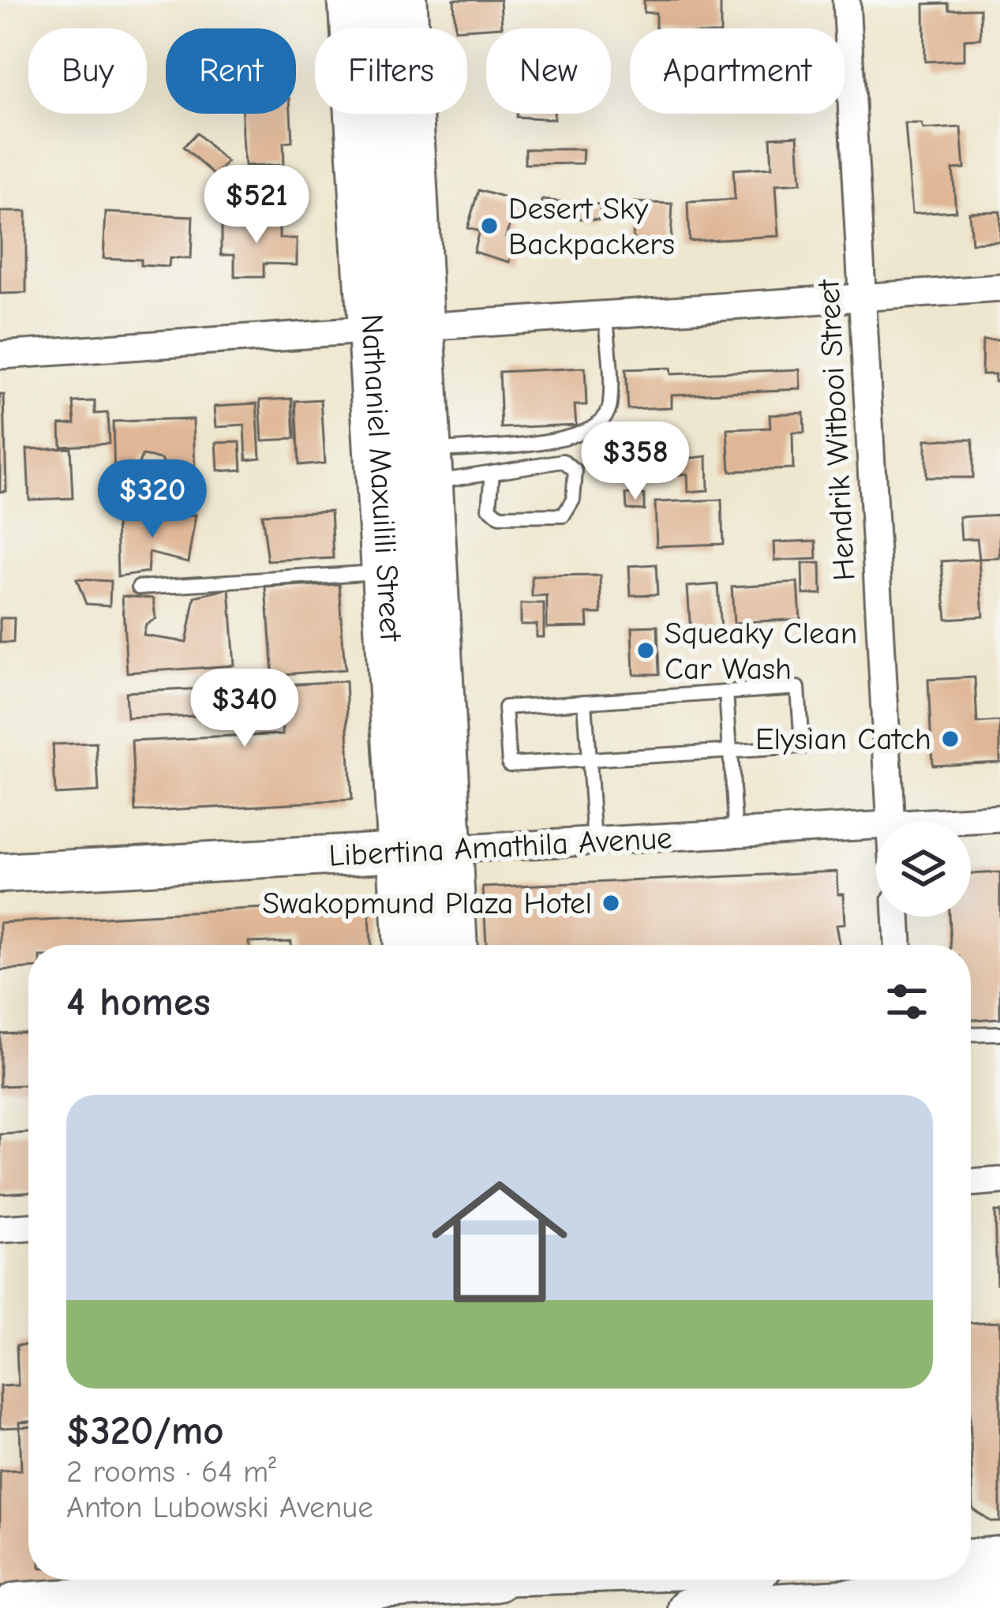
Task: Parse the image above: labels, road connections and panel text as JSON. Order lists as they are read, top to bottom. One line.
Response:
{"streets":{"highway":["Nathaniel Maxuilili Street"],"street":["Hendrik Witbooi Street","Libertina Amathila Avenue"]},"crossings":[["Nathaniel Maxuilili Street","Libertina Amathila Avenue"]],"places":["Desert Sky Backpackers","Squeaky Clean Car Wash","Elysian Catch","Swakopmund Plaza Hotel"],"page":{"chip":["Buy","Rent","Filters","New","Apartment"],"price":["$521","$358","$320","$340"],"heading":"4 homes","list":[{"name":"$320/mo","note":"2 rooms · 64 m² · Anton Lubowski Avenue"}]}}
